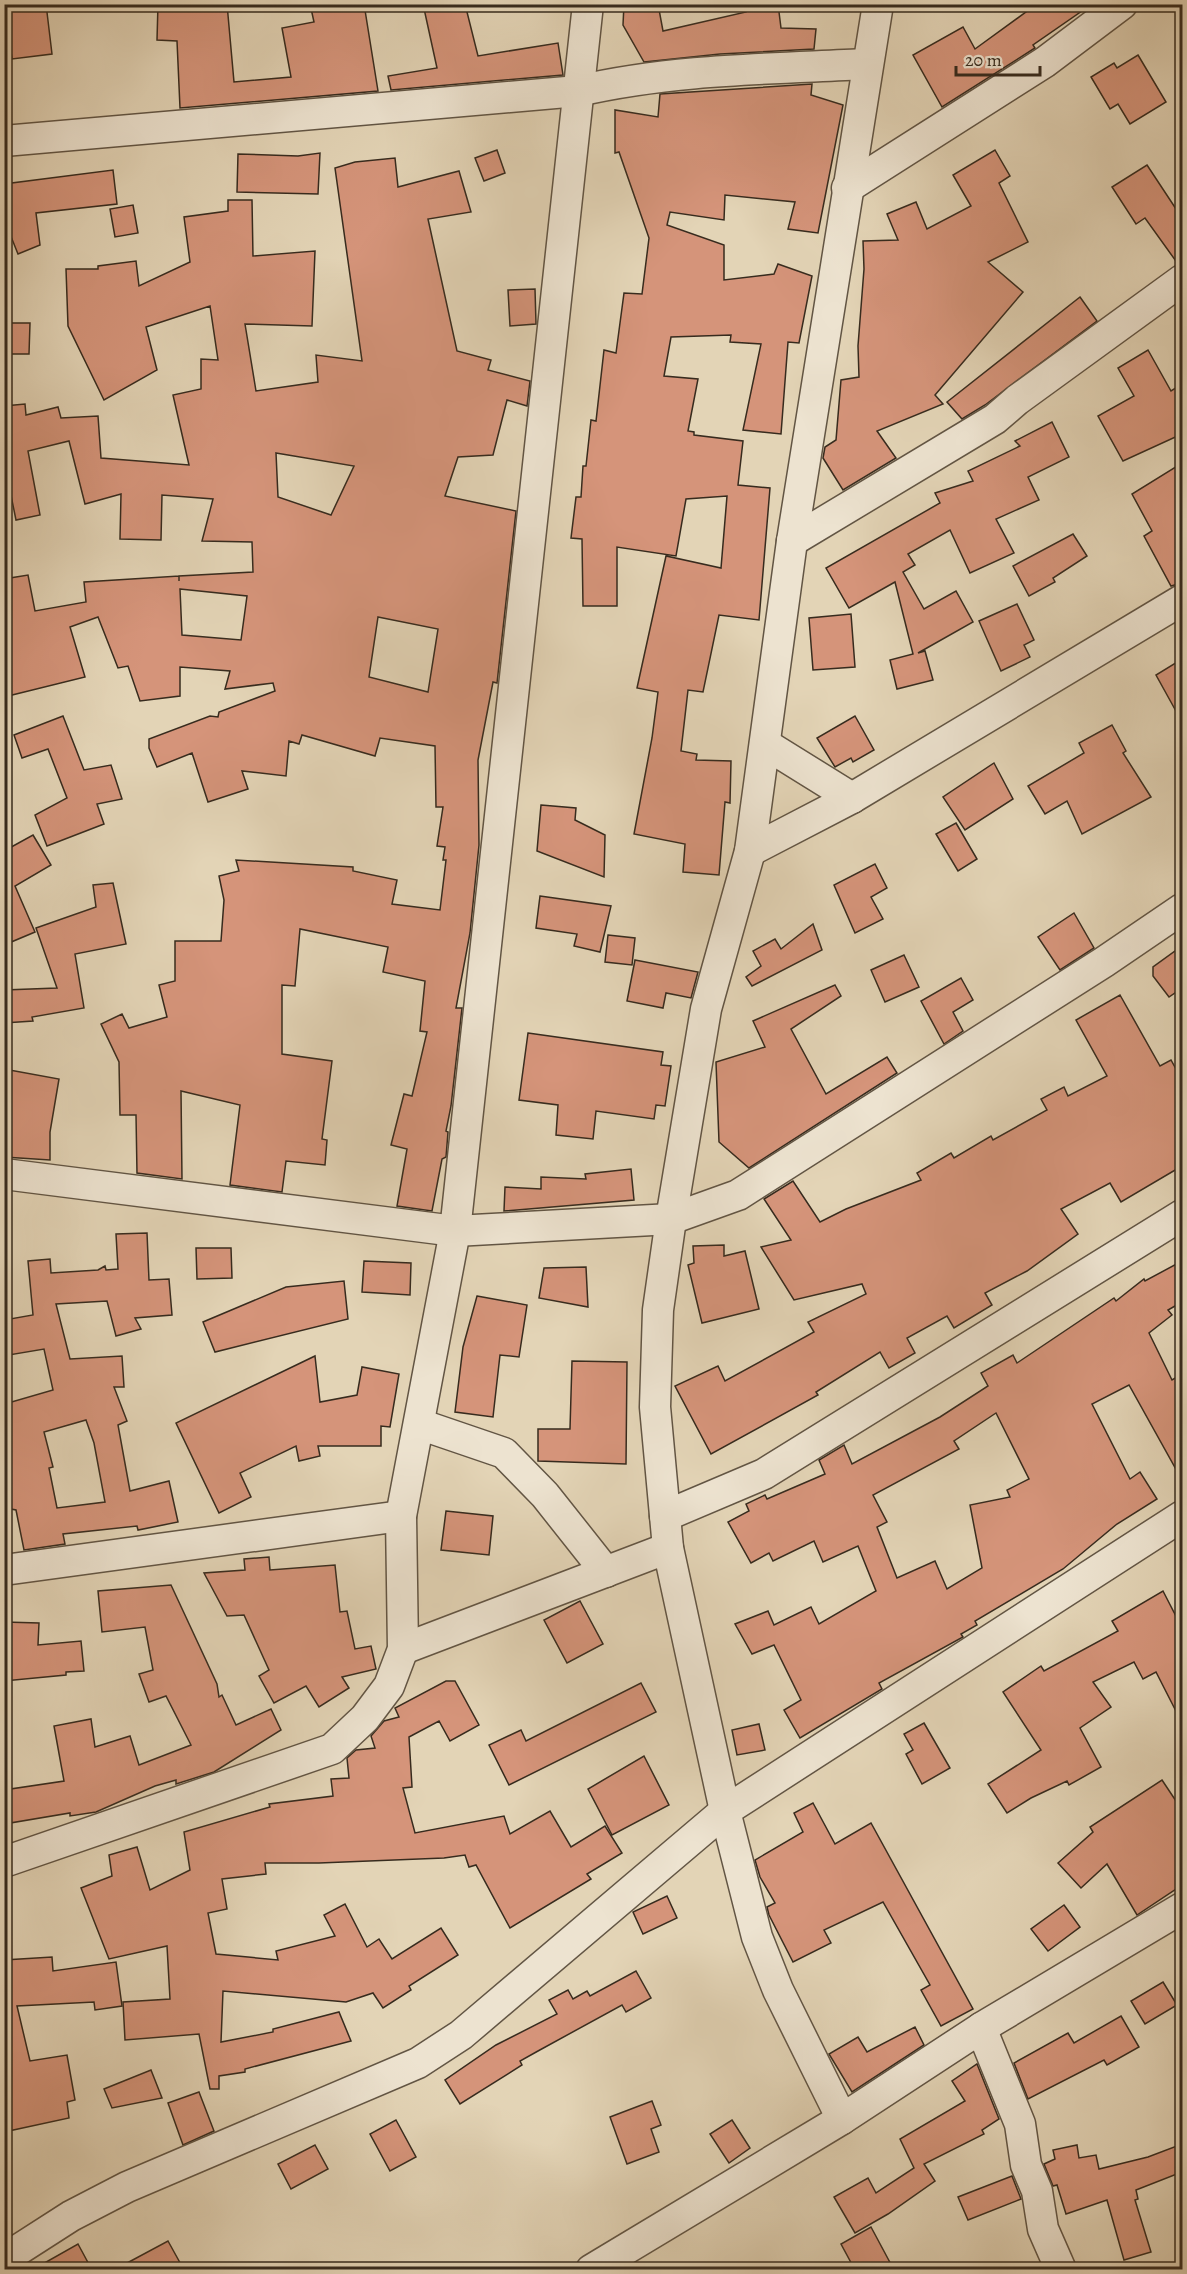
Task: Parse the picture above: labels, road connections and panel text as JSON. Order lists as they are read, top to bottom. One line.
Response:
{"scale_bar":"20 m"}
